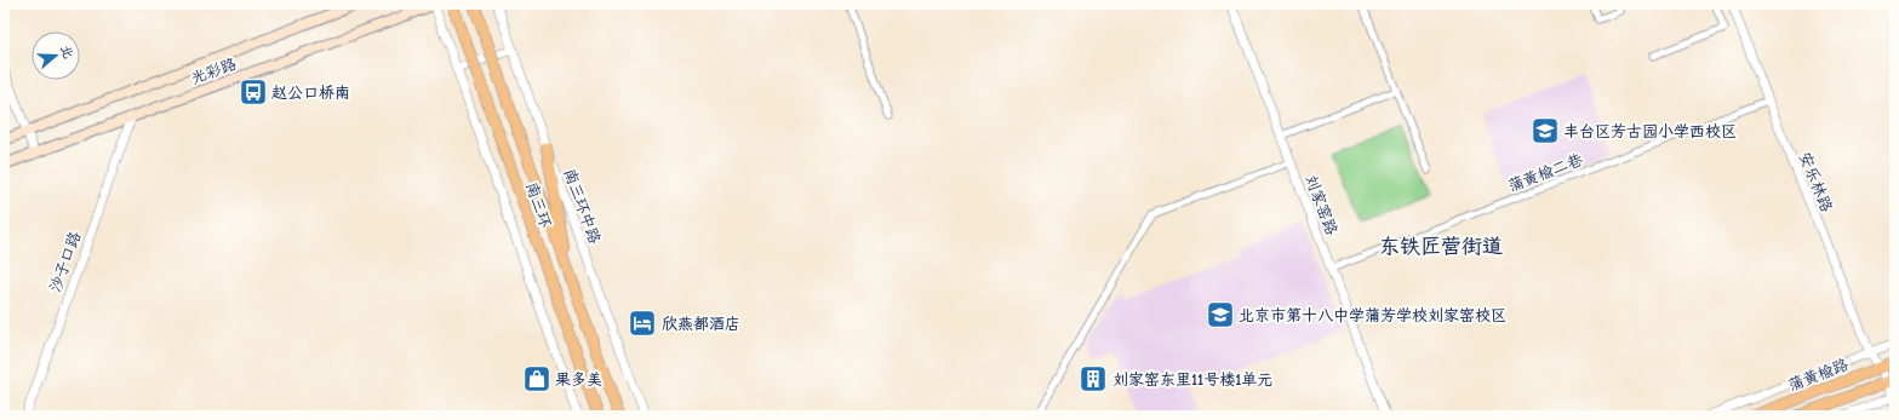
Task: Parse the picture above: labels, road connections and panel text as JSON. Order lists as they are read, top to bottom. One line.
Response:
{"streets":{"main road":["光彩路","南三环","蒲黄榆路"],"street":["蒲黄榆二巷","安乐林路","刘家窑路","南三环中路","沙子口路"]},"crossings":[["光彩路","沙子口路"],["蒲黄榆二巷","安乐林路"],["蒲黄榆二巷","刘家窑路"],["安乐林路","蒲黄榆路"]],"districts":["东铁匠营街道"],"places":{"bus stop":["赵公口桥南"],"school or university":["丰台区芳古园小学西校区","北京市第十八中学蒲芳学校刘家窑校区"],"hotel":["欣燕都酒店"],"shop":["果多美"],"building":["刘家窑东里11号楼1单元"]},"north":"right"}
